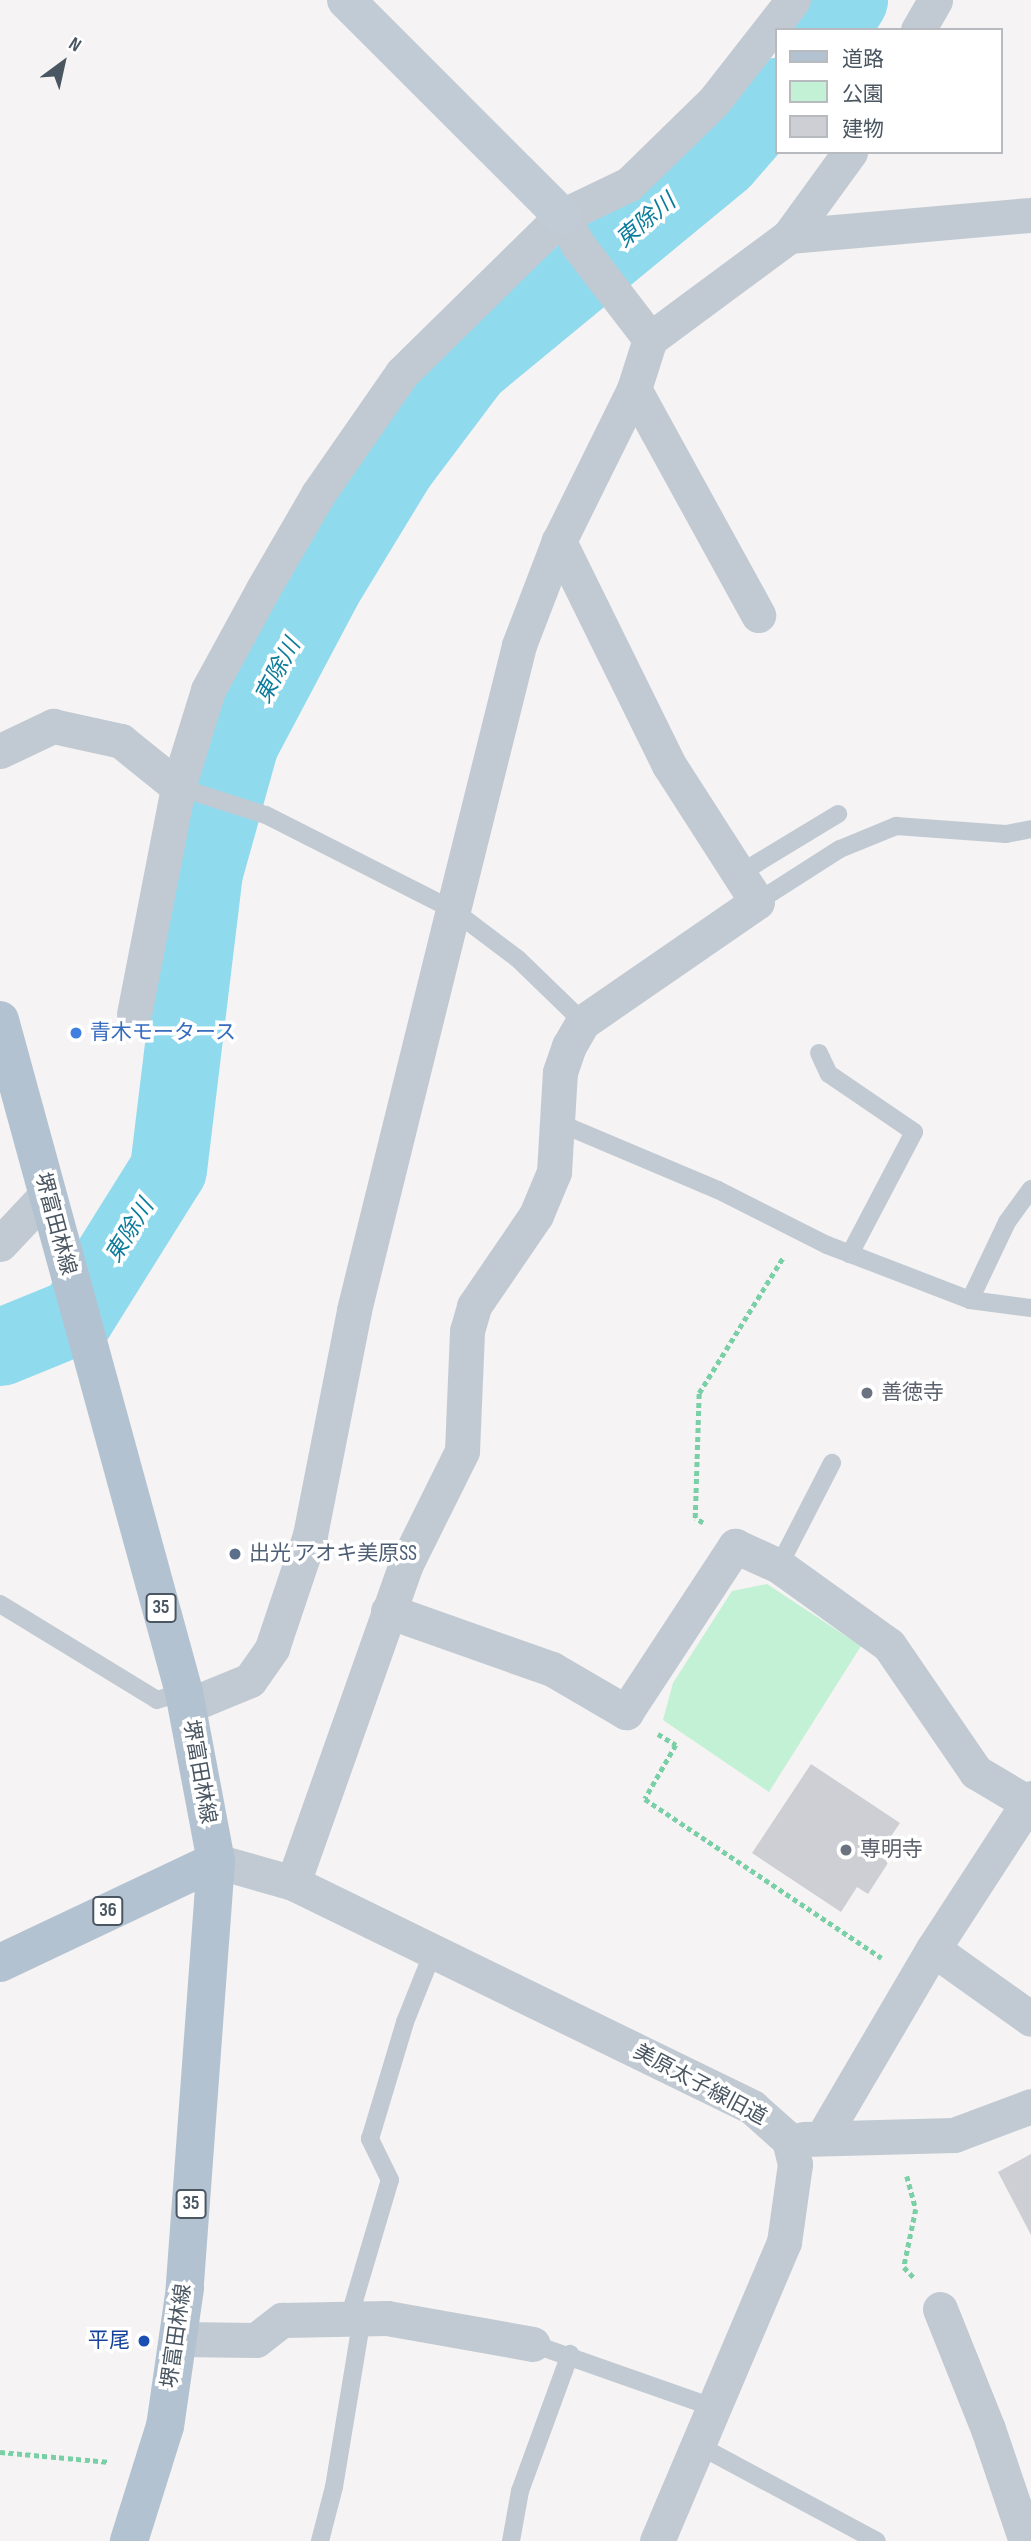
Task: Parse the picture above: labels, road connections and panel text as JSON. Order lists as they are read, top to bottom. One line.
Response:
{"streets":{"main road":["堺富田林線","35","36"],"street":["美原太子線旧道"]},"crossings":[["堺富田林線","36"],["堺富田林線","美原太子線旧道"],["36","美原太子線旧道"]],"water":["東除川"],"places":["青木モータース","善徳寺","出光 アオキ美原SS","専明寺","平尾"],"legend":["道路","公園","建物"],"north":"top right"}
